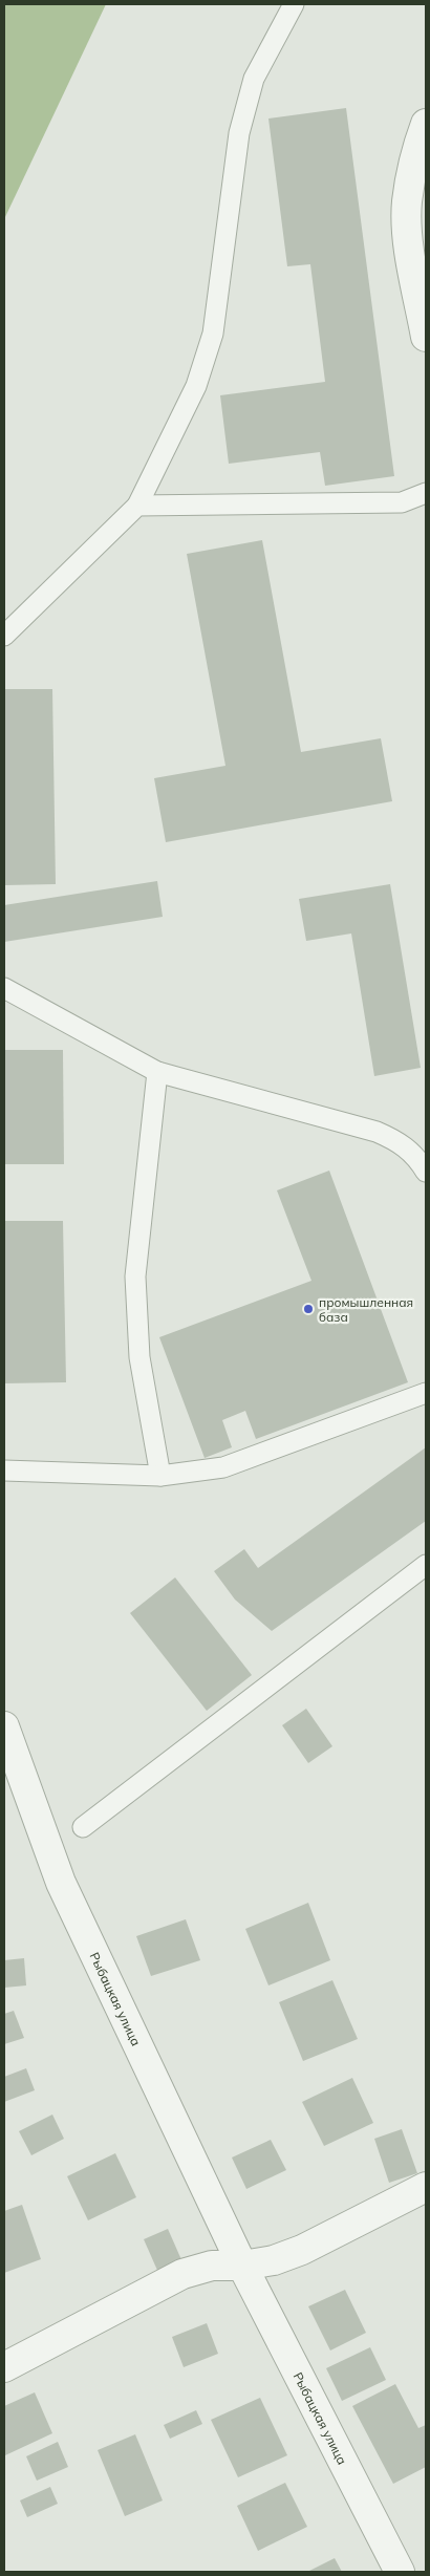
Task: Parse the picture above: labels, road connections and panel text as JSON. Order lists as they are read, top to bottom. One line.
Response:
{"streets":{"street":["Рыбацкая улица"]},"places":["промышленная база"]}
